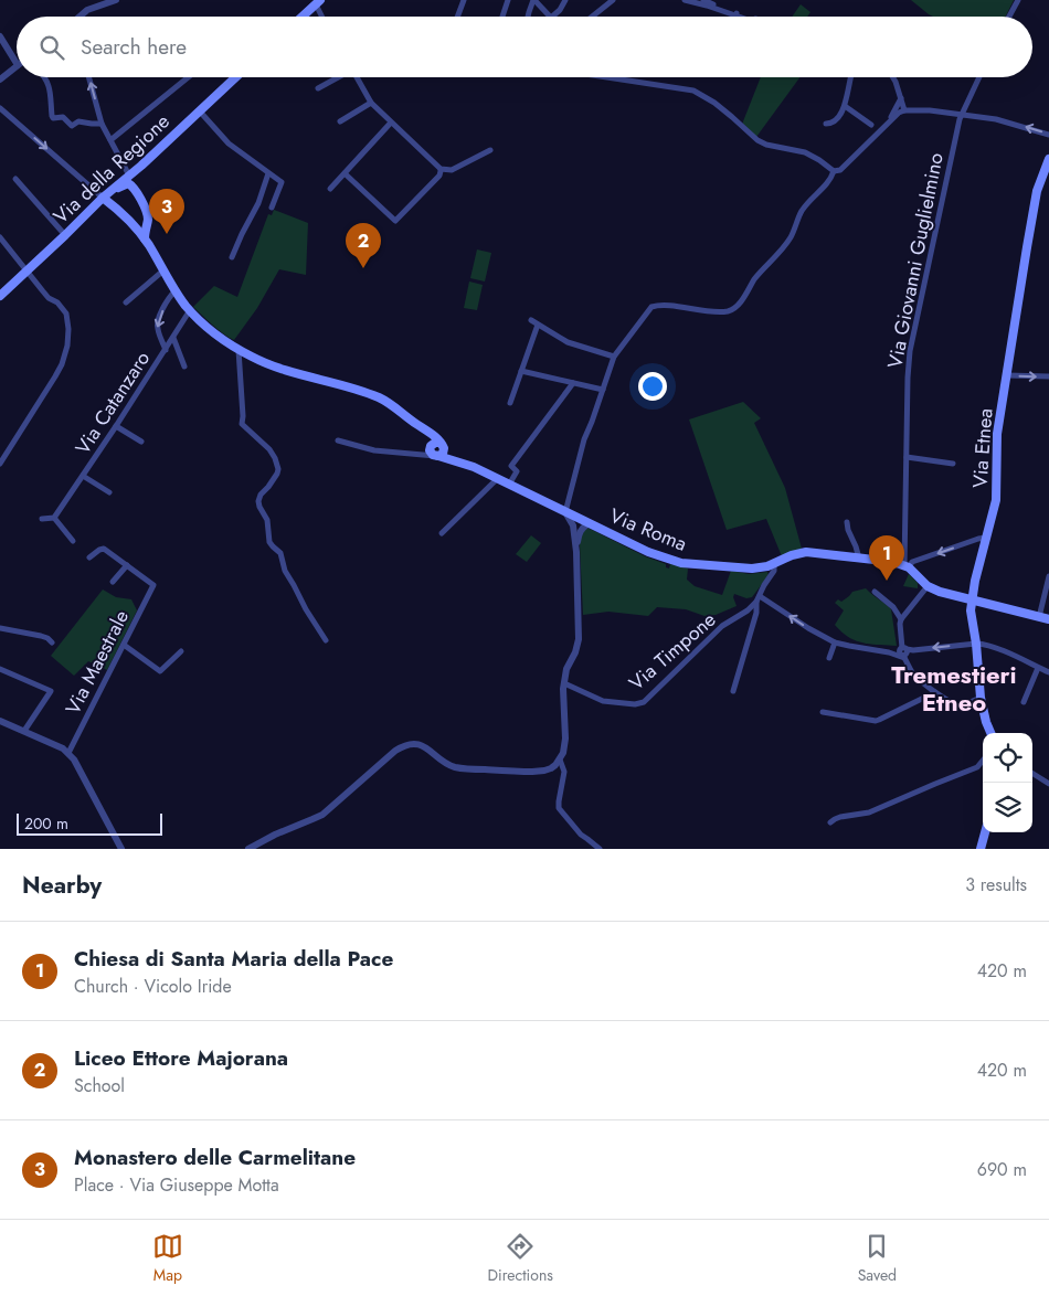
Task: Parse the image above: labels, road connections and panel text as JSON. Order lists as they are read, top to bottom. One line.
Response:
{"streets":{"main road":["Via della Regione","Via Etnea","Via Roma"],"street":["Via Giovanni Guglielmino","Via Catanzaro","Via Timpone","Via Maestrale"]},"crossings":[["Via Giovanni Guglielmino","Via Roma"],["Via Roma","Via Timpone"]],"districts":["Tremestieri Etneo"],"scale_bar":"200 m","page":{"search":"Search here","pins":["3","2","1"],"scale":"200 m","heading":["Nearby","3 results"],"list":[{"mark":"1","name":"Chiesa di Santa Maria della Pace","note":"Church · Vicolo Iride","value":"420 m"},{"mark":"2","name":"Liceo Ettore Majorana","note":"School","value":"420 m"},{"mark":"3","name":"Monastero delle Carmelitane","note":"Place · Via Giuseppe Motta","value":"690 m"}],"nav":["Map","Directions","Saved"]}}
